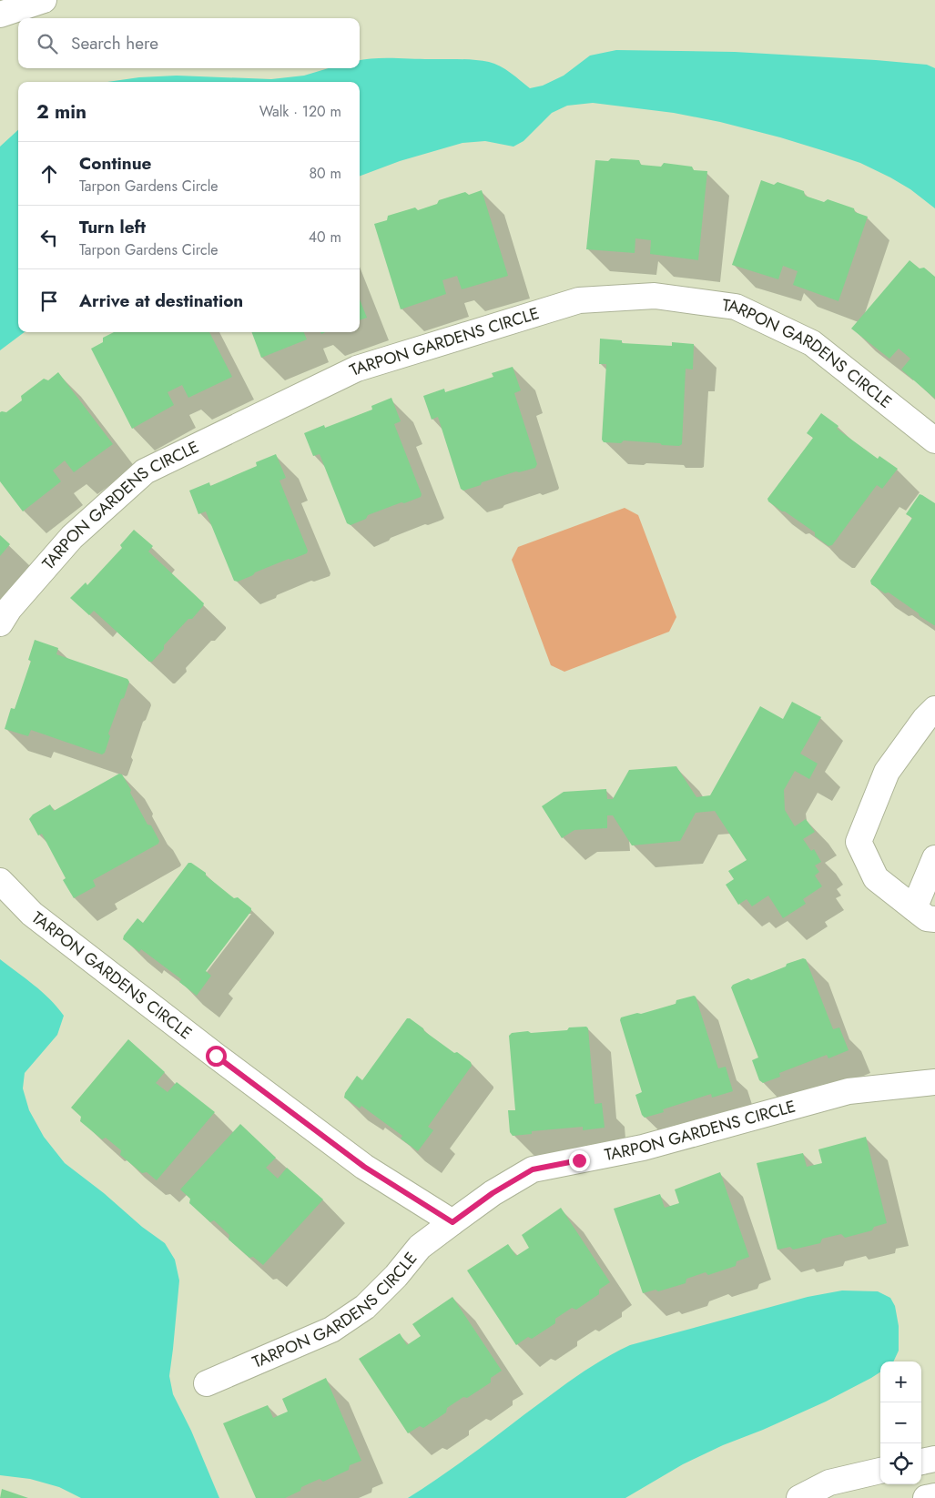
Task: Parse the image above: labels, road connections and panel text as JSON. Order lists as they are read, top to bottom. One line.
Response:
{"streets":{"street":["TARPON GARDENS CIRCLE"]},"page":{"search":"Search here","heading":["2 min","Walk · 120 m"],"list":[["Continue","Tarpon Gardens Circle","80 m"],["Turn left","Tarpon Gardens Circle","40 m"],"Arrive at destination"],"map_buttons":["+","−"]}}
